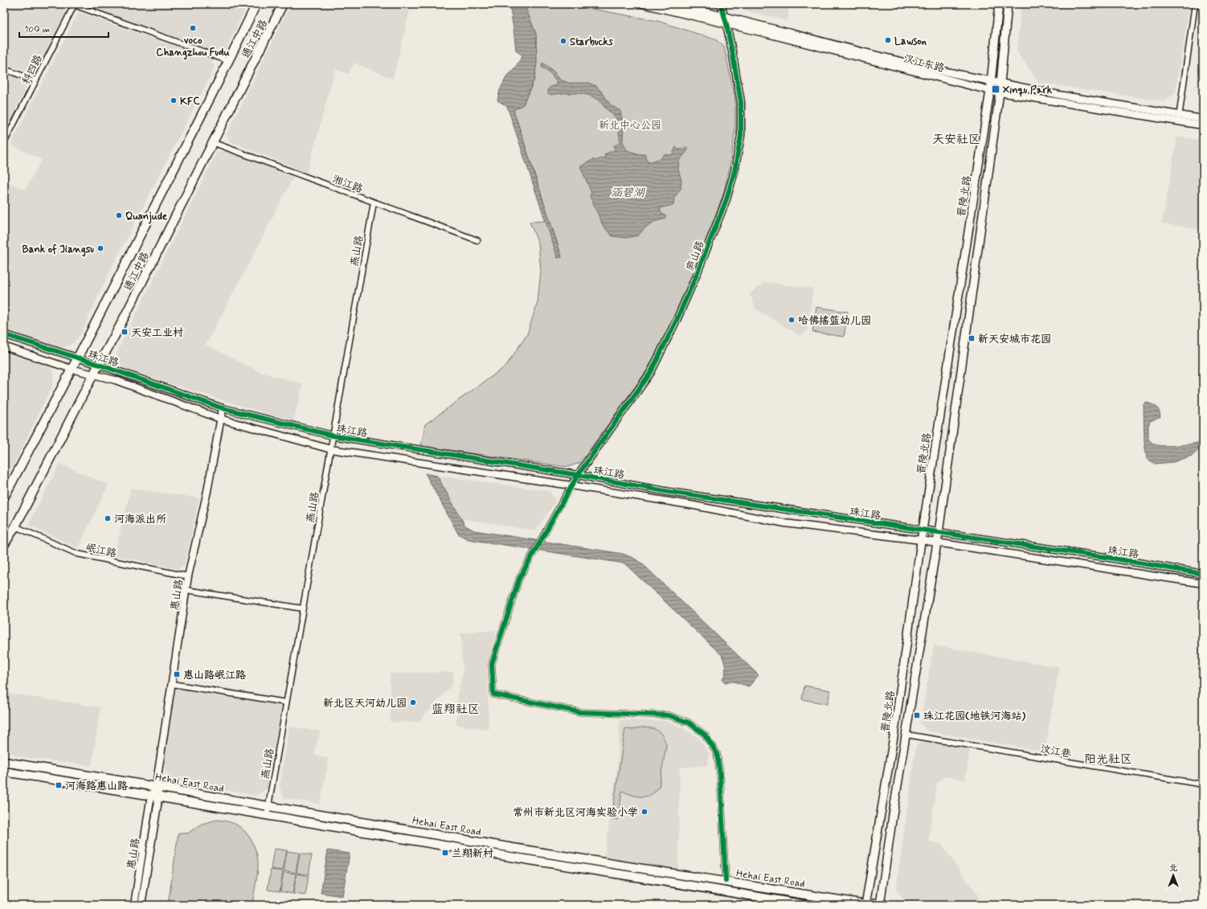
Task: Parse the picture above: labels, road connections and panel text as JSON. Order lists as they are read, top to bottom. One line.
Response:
{"streets":{"main road":["通江中路","汉江东路","晋陵北路","Hehai East Road"],"street":["科四路","湘江路","燕山路","庐山路","珠江路","岷江路","惠山路","汶江巷"]},"crossings":[["通江中路","湘江路"],["通江中路","珠江路"],["通江中路","岷江路"],["汉江东路","晋陵北路"],["汉江东路","庐山路"],["湘江路","燕山路"],["晋陵北路","珠江路"],["晋陵北路","汶江巷"],["晋陵北路","Hehai East Road"],["燕山路","珠江路"],["燕山路","Hehai East Road"],["庐山路","珠江路"],["珠江路","惠山路"],["岷江路","惠山路"],["惠山路","Hehai East Road"]],"districts":["天安社区","蓝翔社区","阳光社区"],"water":["涵碧湖"],"parks":["新北中心公园"],"places":{"other":["voco Changzhou Fudu","Lawson","Starbucks","KFC","Quanjude","Bank of Jiangsu","哈佛摇篮幼儿园","河海派出所","新北区天河幼儿园","常州市新北区河海实验小学"],"transit":["Xinqu Park","天安工业村","新天安城市花园","惠山路岷江路","珠江花园(地铁河海站)","河海路惠山路","兰翔新村"]},"scale_bar":"100 m","north":"top"}
